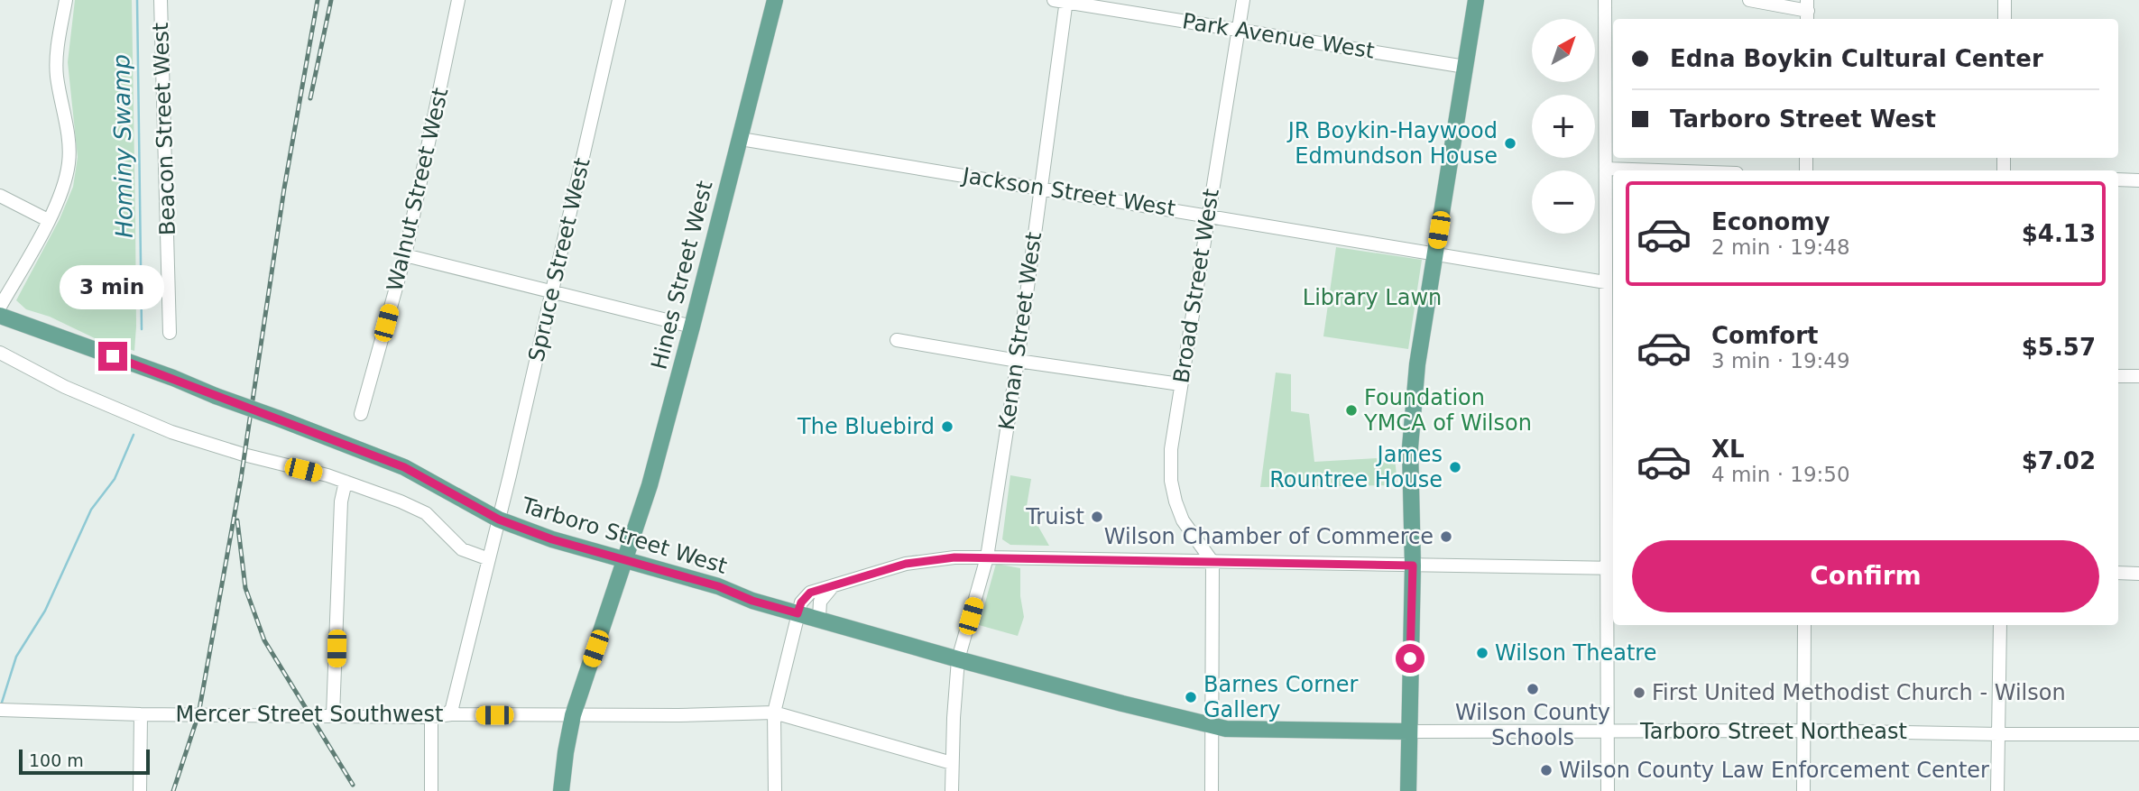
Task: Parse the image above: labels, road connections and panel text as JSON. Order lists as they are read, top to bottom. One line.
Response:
{"streets":{"main road":["Hines Street West","Tarboro Street West"],"street":["Park Avenue West","Beacon Street West","Walnut Street West","Jackson Street West","Spruce Street West","Broad Street West","Kenan Street West","Mercer Street Southwest","Tarboro Street Northeast"]},"crossings":[["Park Avenue West","Broad Street West"],["Park Avenue West","Kenan Street West"],["Jackson Street West","Hines Street West"],["Jackson Street West","Broad Street West"],["Jackson Street West","Kenan Street West"],["Spruce Street West","Tarboro Street West"],["Spruce Street West","Mercer Street Southwest"],["Hines Street West","Tarboro Street West"],["Hines Street West","Mercer Street Southwest"],["Kenan Street West","Tarboro Street West"],["Kenan Street West","Mercer Street Southwest"],["Tarboro Street West","Tarboro Street Northeast"]],"water":["Hominy Swamp"],"parks":["Library Lawn"],"places":["JR Boykin-Haywood Edmundson House","Foundation YMCA of Wilson","The Bluebird","James Rountree House","Truist","Wilson Chamber of Commerce","Wilson Theatre","Wilson County Schools","First United Methodist Church - Wilson","Barnes Corner Gallery","Wilson County Law Enforcement Center"],"scale_bar":"100 m","north":"top right","page":{"map_buttons":["+","−"],"banner":["Edna Boykin Cultural Center","Tarboro Street West"],"list":[{"name":"Economy","note":"2 min · 19:48","value":"$4.13"},{"name":"Comfort","note":"3 min · 19:49","value":"$5.57"},{"name":"XL","note":"4 min · 19:50","value":"$7.02"}],"bubble":"3 min","buttons":"Confirm","scale":"100 m"}}
